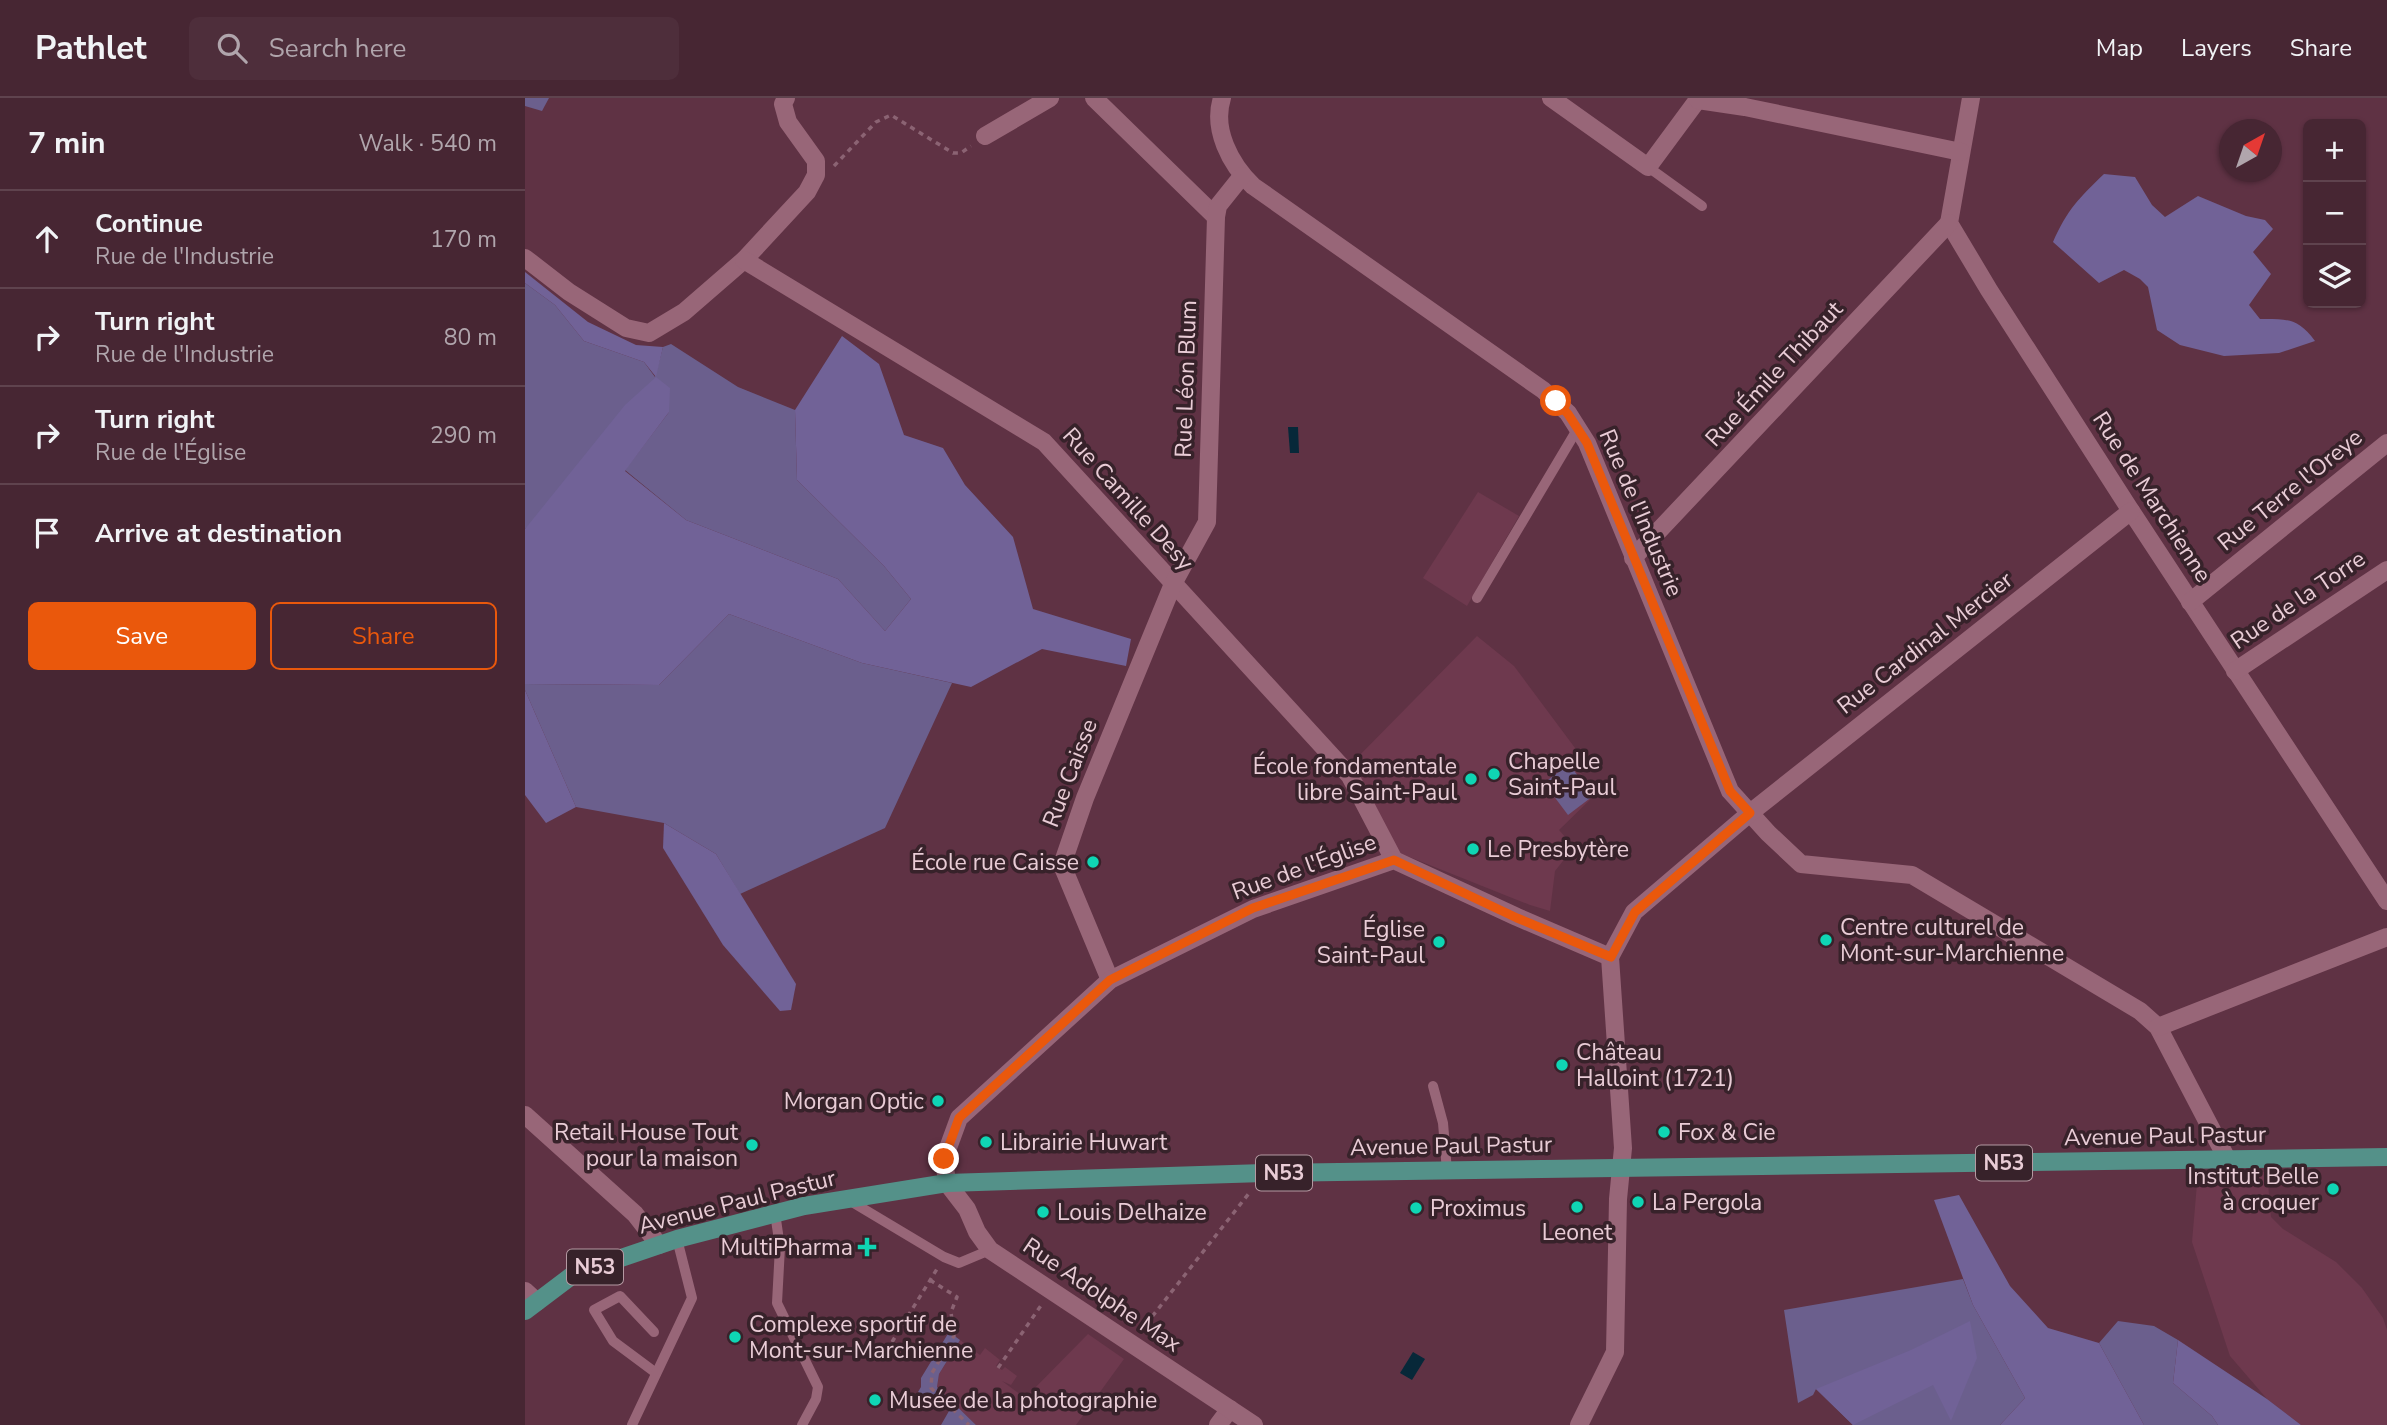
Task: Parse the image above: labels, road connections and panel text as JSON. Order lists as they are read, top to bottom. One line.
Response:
{"streets":{"main road":["Avenue Paul Pastur","N53"],"street":["Rue Émile Thibaut","Rue Léon Blum","Rue Terre l'Oreye","Rue de Marchienne","Rue Camille Desy","Rue de l'Industrie","Rue de la Torre","Rue Cardinal Mercier","Rue Caisse","Rue de l'Église","Rue Adolphe Max"]},"crossings":[["Rue Émile Thibaut","Rue de Marchienne"],["Rue Émile Thibaut","Rue de l'Industrie"],["Rue Léon Blum","Rue Camille Desy"],["Rue Léon Blum","Rue de l'Industrie"],["Rue Léon Blum","Rue Caisse"],["Rue Terre l'Oreye","Rue de Marchienne"],["Rue de Marchienne","Rue de la Torre"],["Rue de Marchienne","Rue Cardinal Mercier"],["Rue Camille Desy","Rue Caisse"],["Rue Camille Desy","Rue de l'Église"],["Rue de l'Industrie","Rue Cardinal Mercier"],["Rue Caisse","Rue de l'Église"],["Rue de l'Église","Avenue Paul Pastur"],["Rue de l'Église","Rue Adolphe Max"],["Avenue Paul Pastur","Rue Adolphe Max"]],"places":{"other":["Chapelle Saint-Paul","École fondamentale libre Saint-Paul","Le Presbytère","École rue Caisse","Centre culturel de Mont-sur-Marchienne","Église Saint-Paul","Château Halloint (1721)","Morgan Optic","Fox & Cie","Librairie Huwart","Retail House Tout pour la maison","Institut Belle à croquer","La Pergola","Leonet","Proximus","Louis Delhaize","Complexe sportif de Mont-sur-Marchienne","Musée de la photographie"],"health":["MultiPharma"]},"north":"top right","page":{"header":"Pathlet","search":"Search here","nav":["Map","Layers","Share"],"heading":["7 min","Walk · 540 m"],"map_buttons":["+","−"],"list":[["Continue","Rue de l'Industrie","170 m"],["Turn right","Rue de l'Industrie","80 m"],["Turn right","Rue de l'Église","290 m"],"Arrive at destination"],"buttons":["Save","Share"]}}
